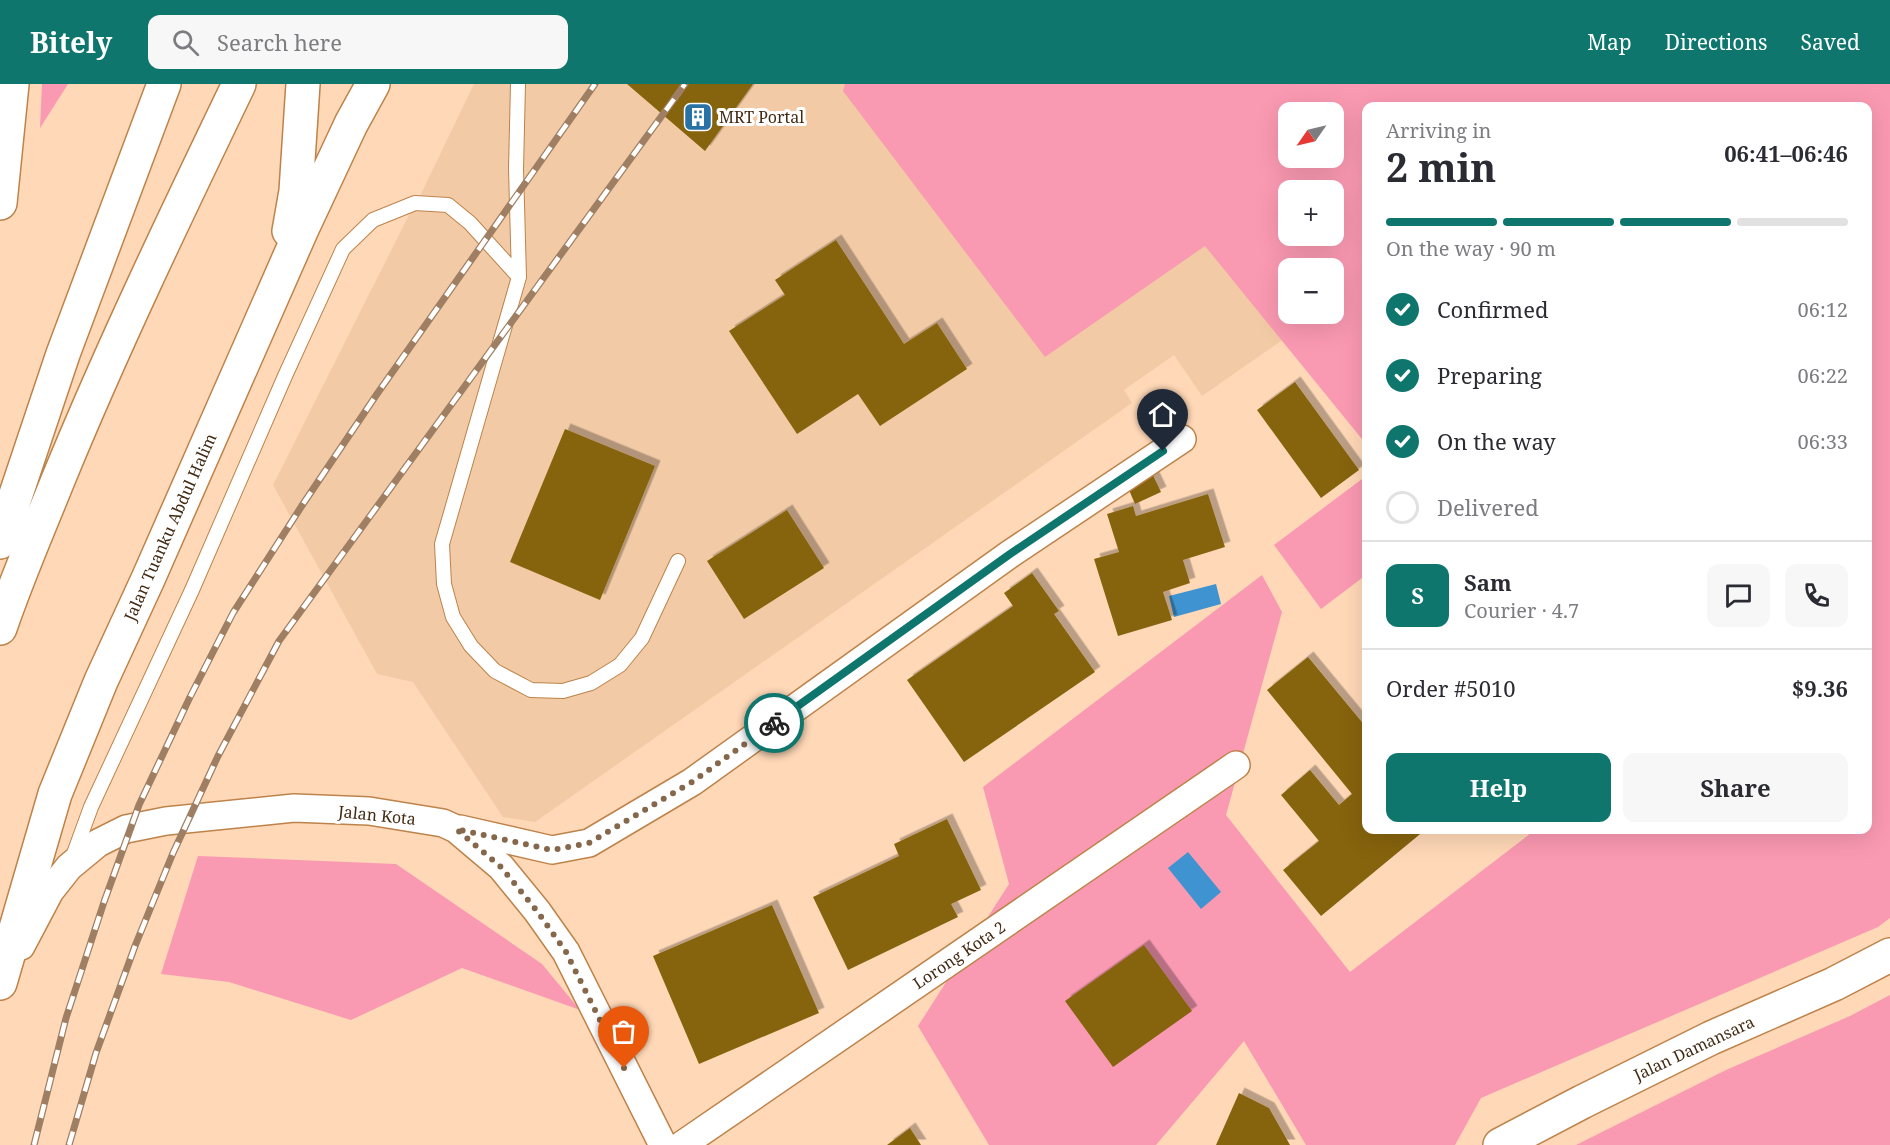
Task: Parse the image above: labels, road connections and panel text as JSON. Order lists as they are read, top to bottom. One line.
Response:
{"streets":{"main road":["Jalan Tuanku Abdul Halim","Jalan Damansara"],"street":["Jalan Kota","Lorong Kota 2"]},"places":{"building":["MRT Portal"]},"north":"bottom left","page":{"header":"Bitely","search":"Search here","nav":["Map","Directions","Saved"],"map_buttons":["+","−"],"heading":["2 min","Arriving in","06:41–06:46"],"panel":["Sam","Courier · 4.7","Order #5010","$9.36"],"bar":"On the way · 90 m","list":[["Confirmed","06:12"],["Preparing","06:22"],["On the way","06:33"],"Delivered"],"round":"S","buttons":["Help","Share"]}}
